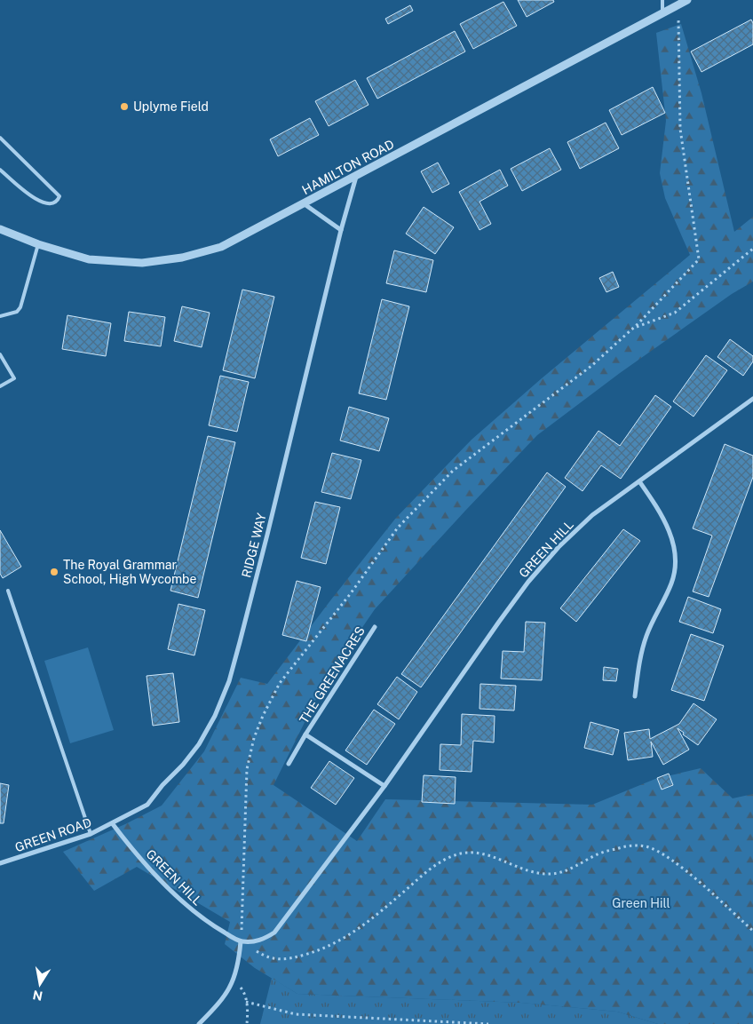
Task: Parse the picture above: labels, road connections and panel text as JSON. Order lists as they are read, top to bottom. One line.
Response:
{"streets":{"street":["HAMILTON ROAD","RIDGE WAY","GREEN HILL","THE GREENACRES","GREEN ROAD"]},"crossings":[["HAMILTON ROAD","RIDGE WAY"],["RIDGE WAY","GREEN HILL"],["RIDGE WAY","GREEN ROAD"],["GREEN HILL","THE GREENACRES"],["GREEN HILL","GREEN ROAD"]],"parks":["Green Hill"],"places":["Uplyme Field","The Royal Grammar School, High Wycombe"],"north":"bottom"}
